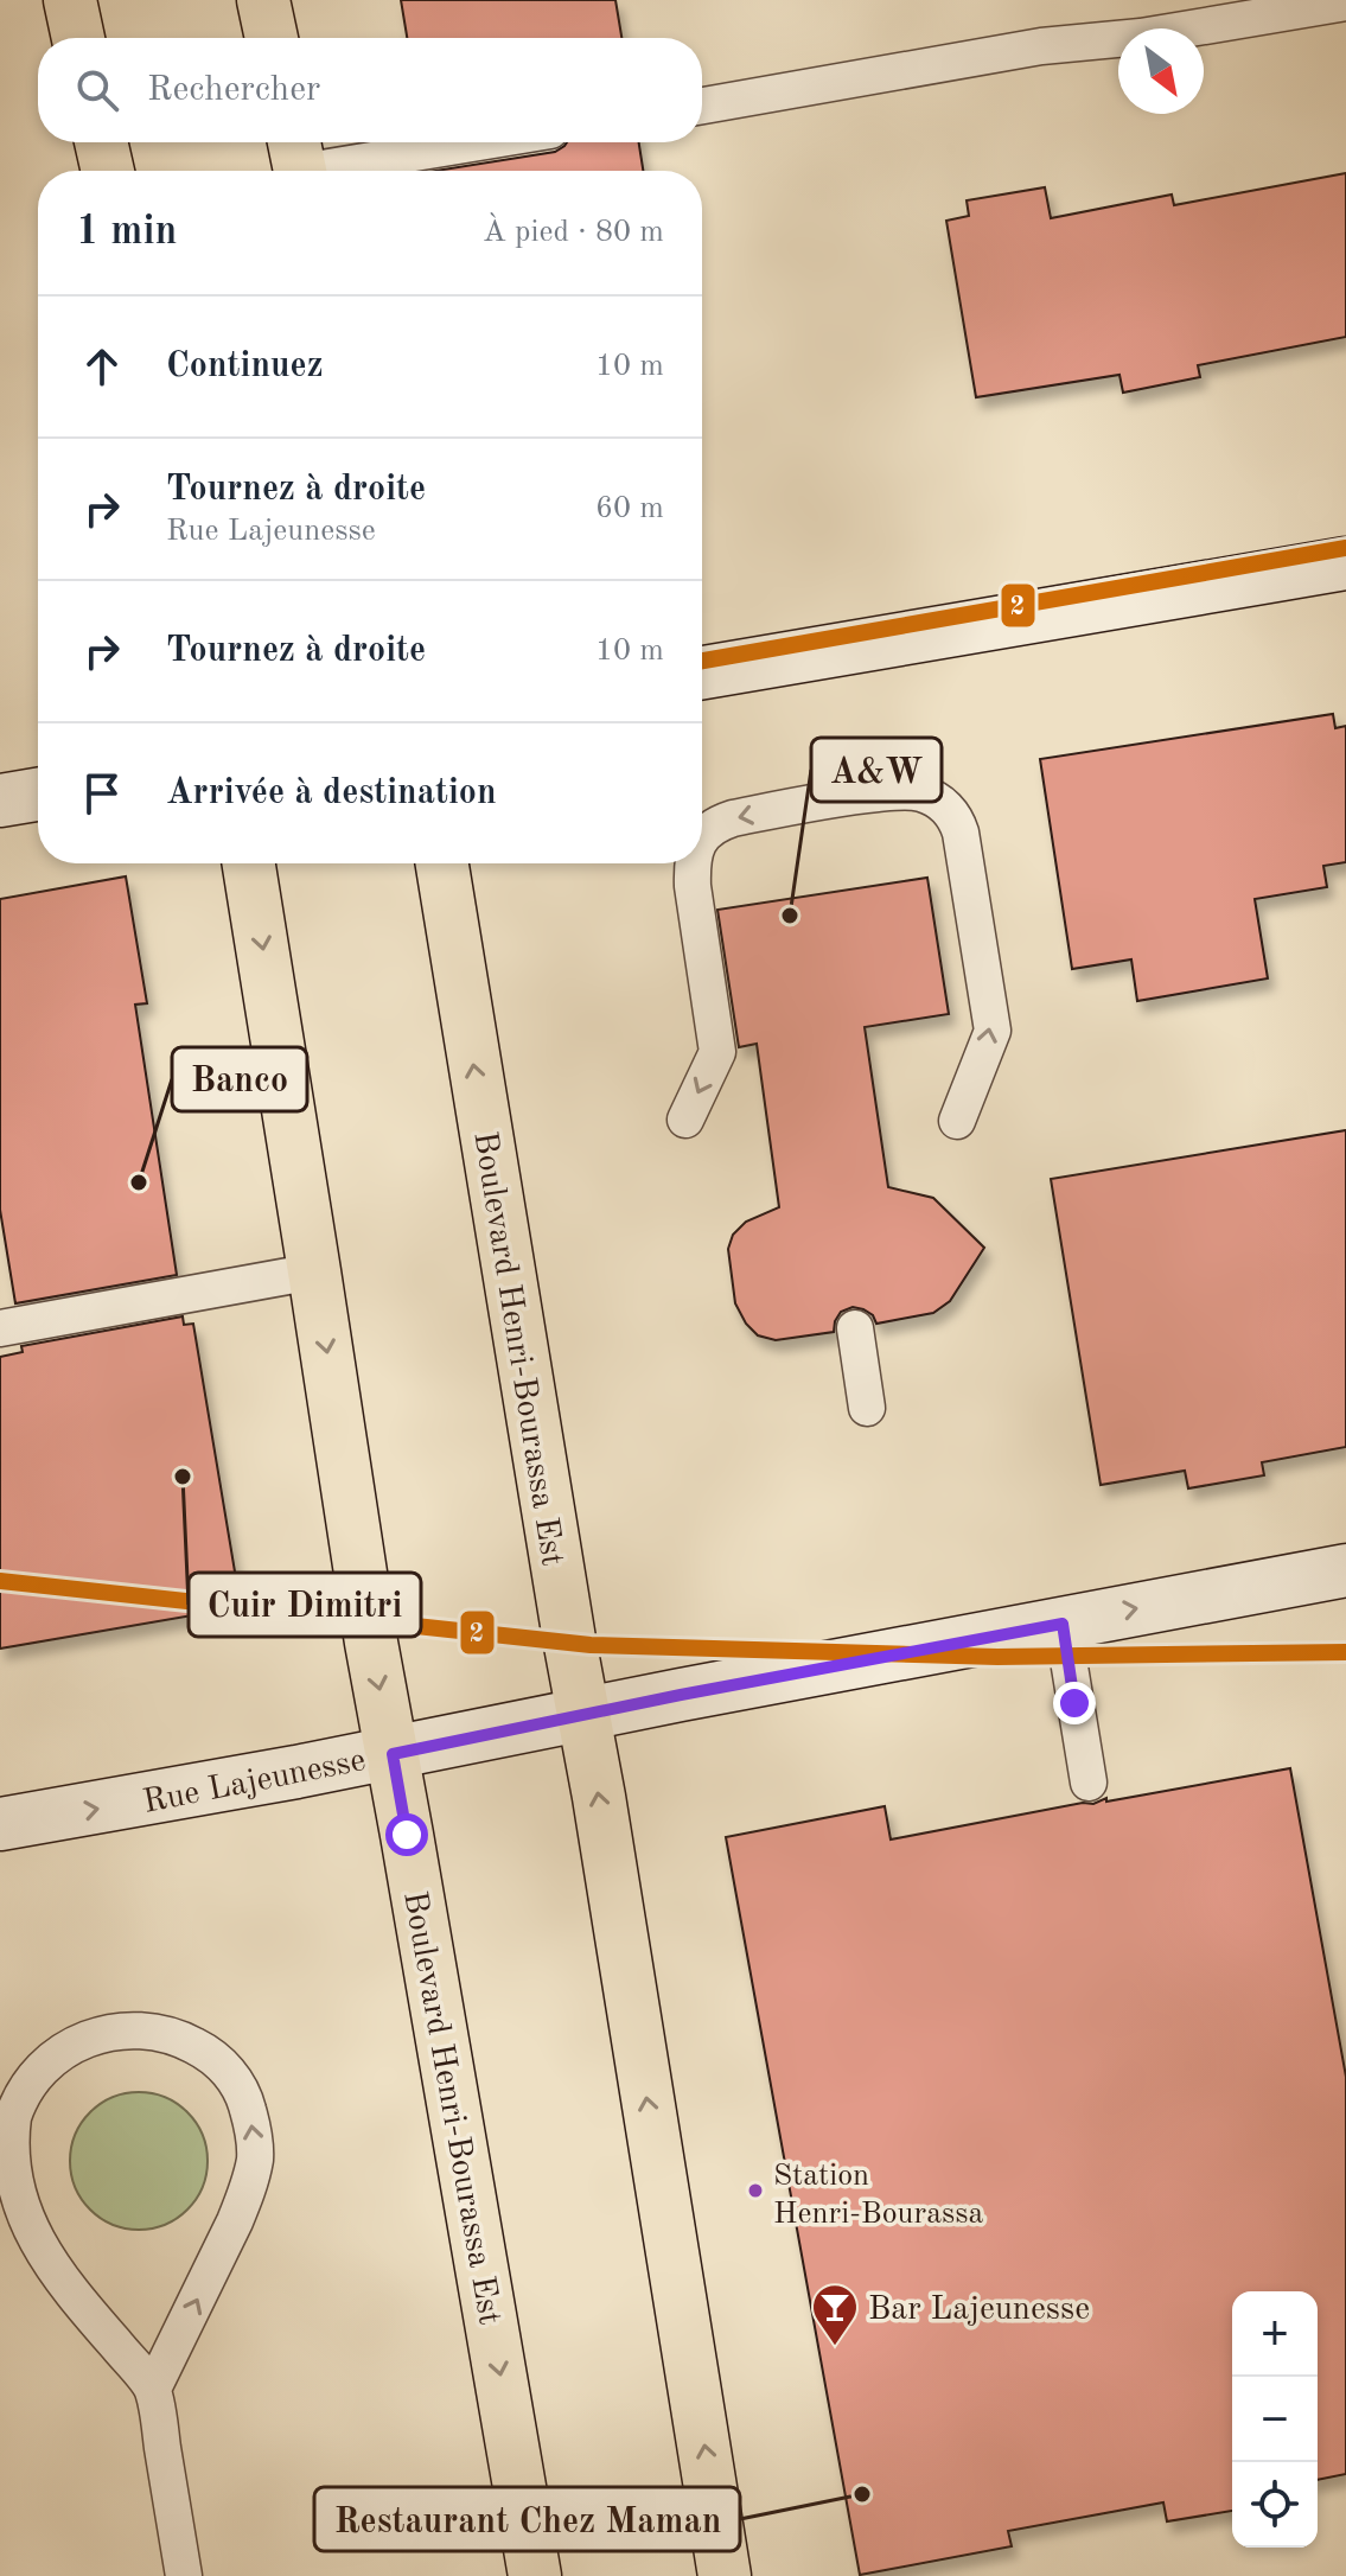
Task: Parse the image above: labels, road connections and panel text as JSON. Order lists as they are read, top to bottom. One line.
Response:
{"streets":{"main road":["Boulevard Henri-Bourassa Est","Rue Lajeunesse"]},"crossings":[["Boulevard Henri-Bourassa Est","Rue Lajeunesse"]],"one_way":["Rue Lajeunesse"],"places":{"other":["A&W","Banco","Cuir Dimitri","Station Henri-Bourassa","Restaurant Chez Maman"],"bar":["Bar Lajeunesse"]},"lines":["transit line 2"],"north":"bottom right","page":{"search":"Rechercher","heading":["1 min","À pied · 80 m"],"list":[["Continuez","10 m"],["Tournez à droite","Rue Lajeunesse","60 m"],["Tournez à droite","10 m"],"Arrivée à destination"],"map_buttons":["+","−"]}}
